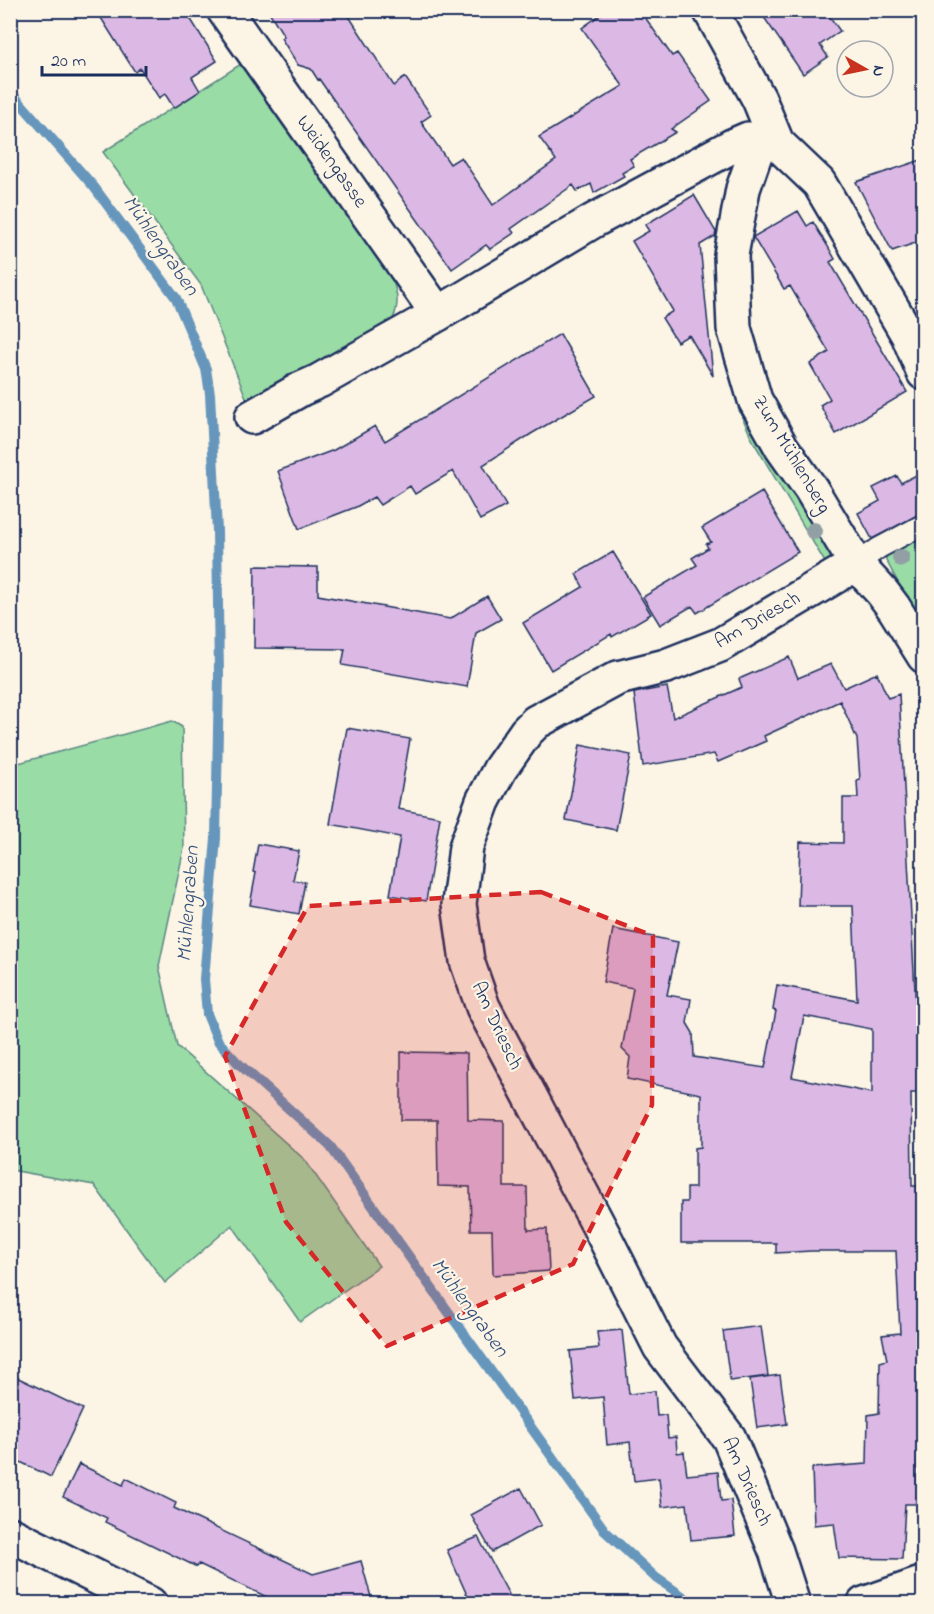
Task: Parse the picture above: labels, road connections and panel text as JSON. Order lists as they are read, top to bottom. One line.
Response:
{"streets":{"street":["Weidengasse","Zum Mühlenberg","Am Driesch"]},"crossings":[["Zum Mühlenberg","Am Driesch"]],"water":["Mühlengraben"],"scale_bar":"20 m","north":"right"}
